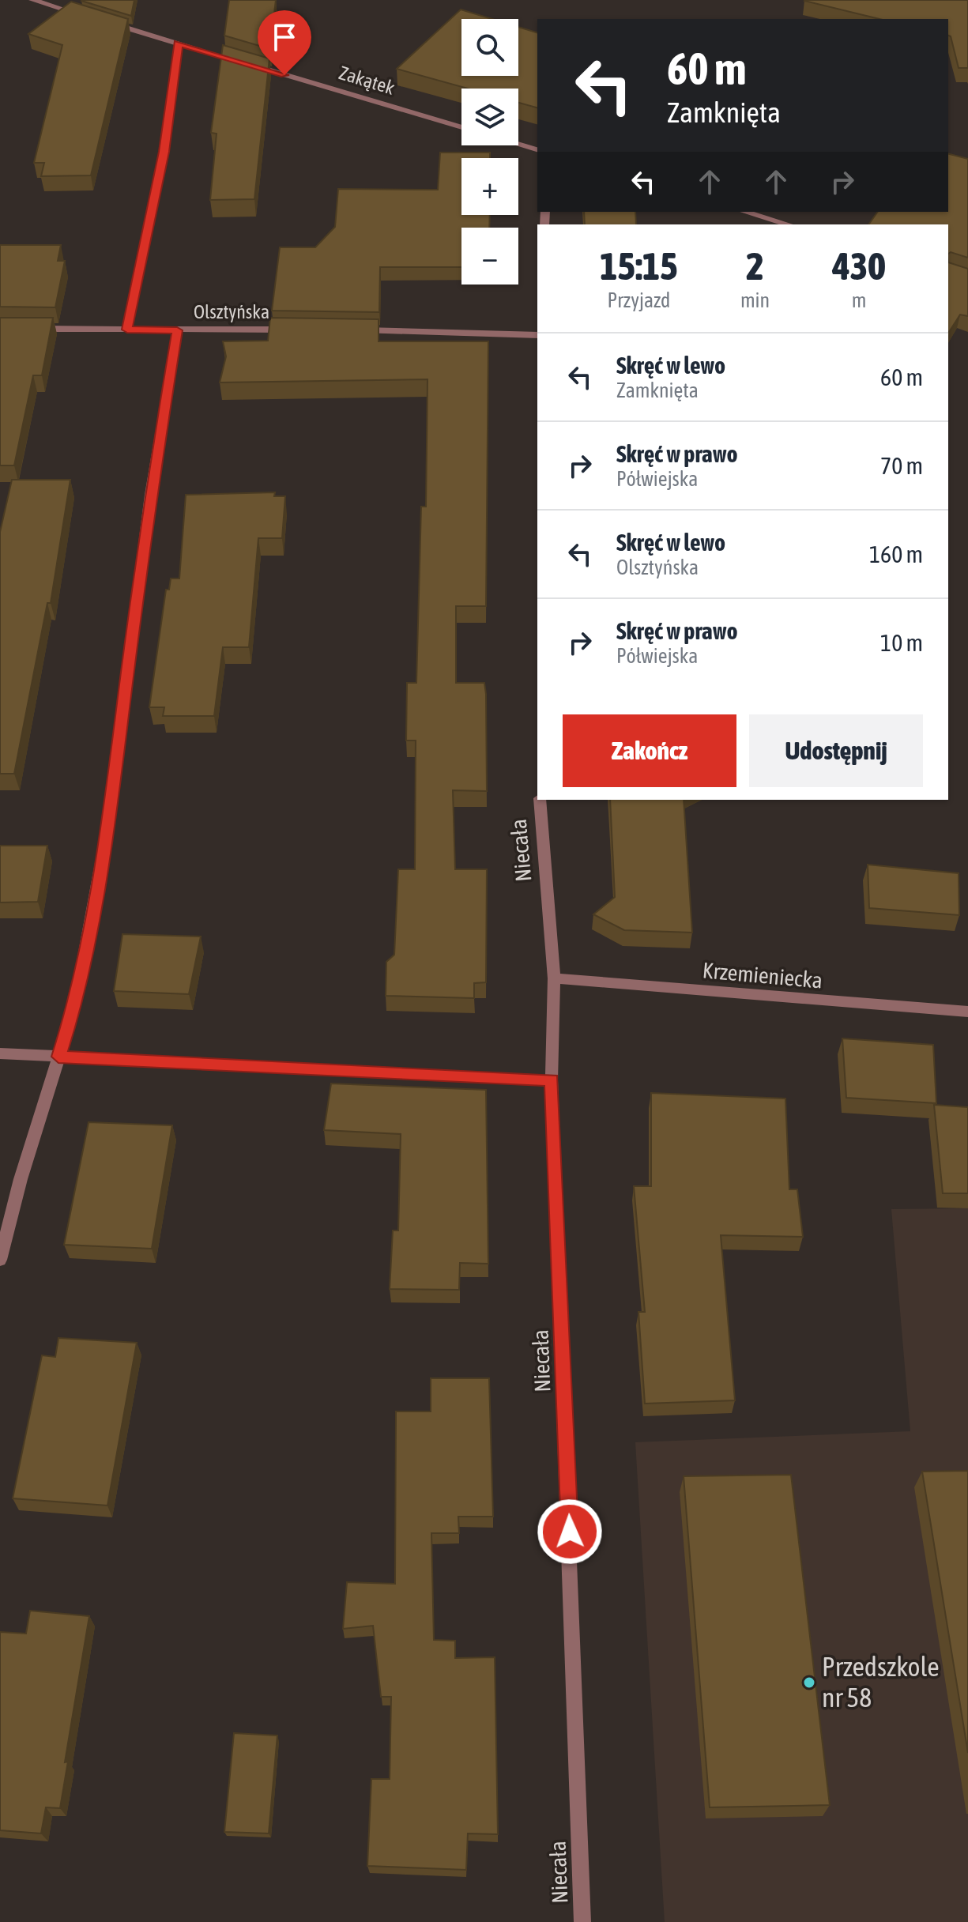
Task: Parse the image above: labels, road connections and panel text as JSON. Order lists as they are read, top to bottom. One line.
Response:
{"streets":{"street":["Zakątek","Olsztyńska","Niecała","Krzemieniecka"]},"crossings":[["Niecała","Krzemieniecka"]],"places":["Przedszkole nr 58"],"page":{"map_buttons":["+","−"],"turn":["60 m","Zamknięta"],"eta":["15:15","Przyjazd","2","min","430","m"],"list":[{"name":"Skręć w lewo","note":"Zamknięta","value":"60 m"},{"name":"Skręć w prawo","note":"Półwiejska","value":"70 m"},{"name":"Skręć w lewo","note":"Olsztyńska","value":"160 m"},{"name":"Skręć w prawo","note":"Półwiejska","value":"10 m"}],"buttons":["Zakończ","Udostępnij"]}}
